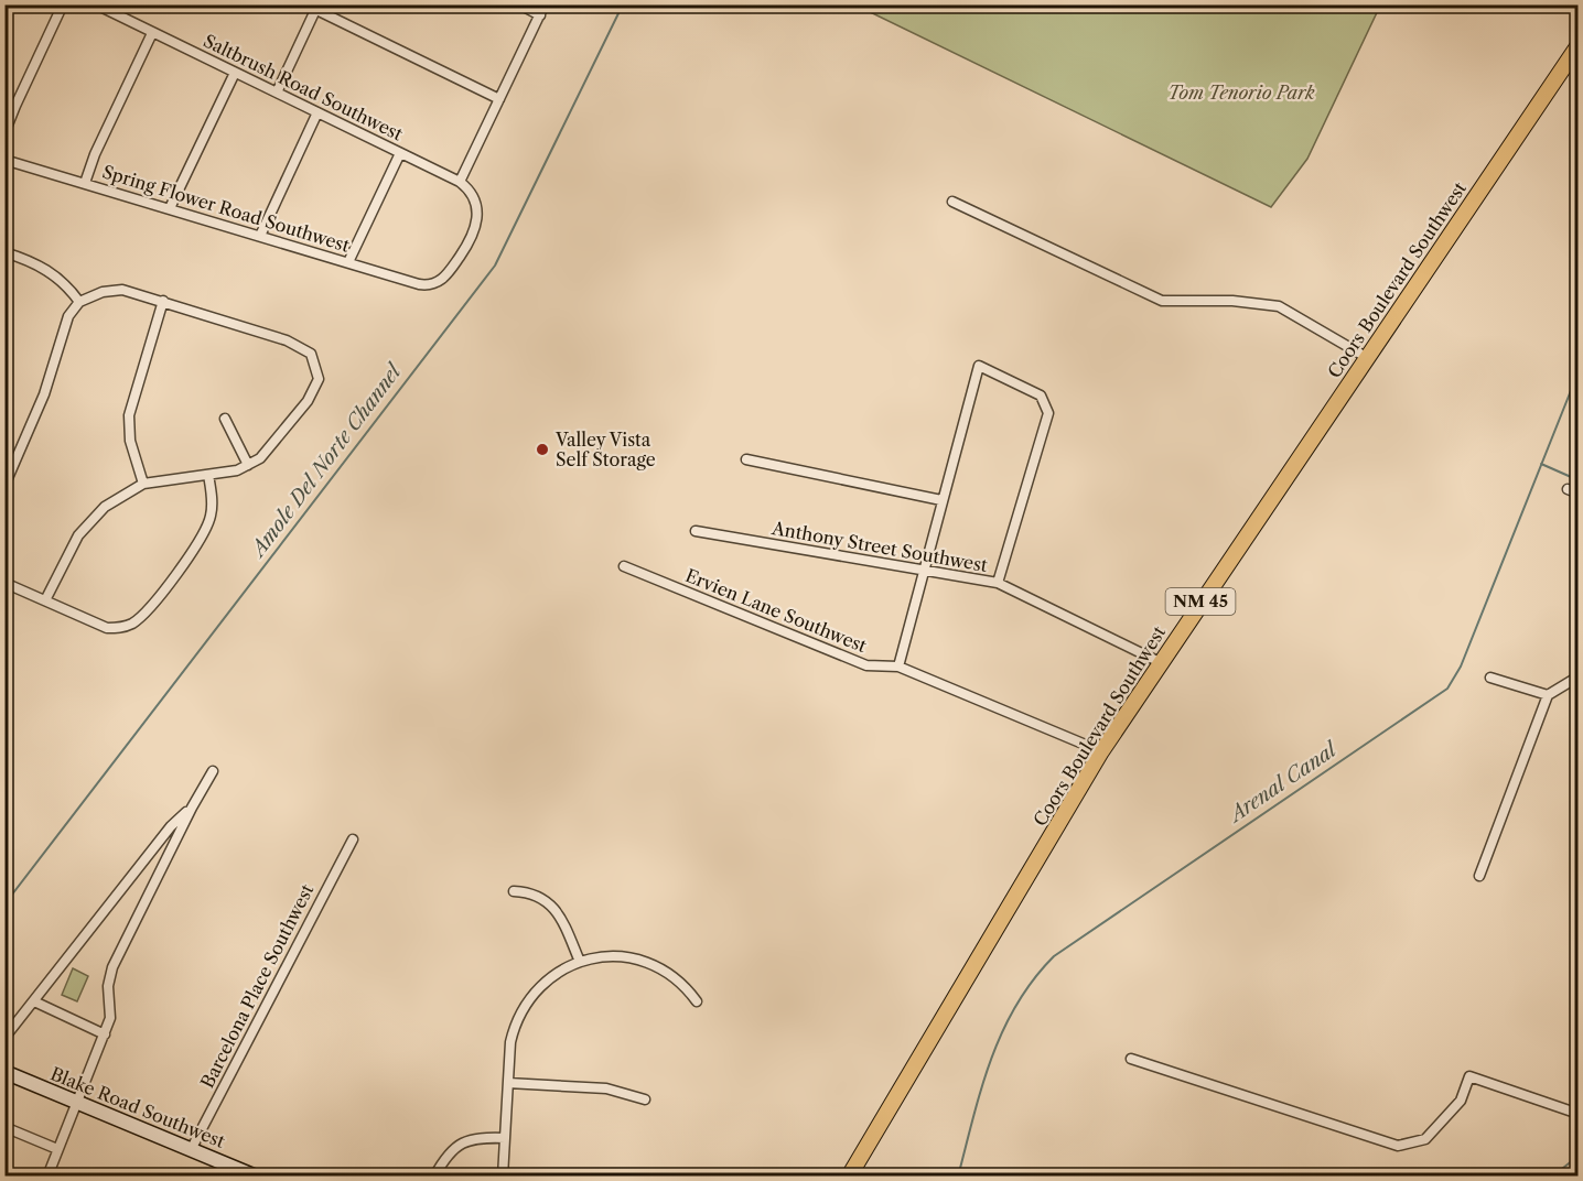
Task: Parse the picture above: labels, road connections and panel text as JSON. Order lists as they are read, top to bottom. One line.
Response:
{"streets":{"main road":["Coors Boulevard Southwest","NM 45","Blake Road Southwest"],"street":["Saltbrush Road Southwest","Spring Flower Road Southwest","Anthony Street Southwest","Ervien Lane Southwest","Barcelona Place Southwest"]},"crossings":[["Saltbrush Road Southwest","Spring Flower Road Southwest"],["Coors Boulevard Southwest","Anthony Street Southwest"],["Coors Boulevard Southwest","Ervien Lane Southwest"],["Barcelona Place Southwest","Blake Road Southwest"]],"water":["Amole Del Norte Channel","Arenal Canal"],"parks":["Tom Tenorio Park"],"places":["Valley Vista Self Storage"]}
